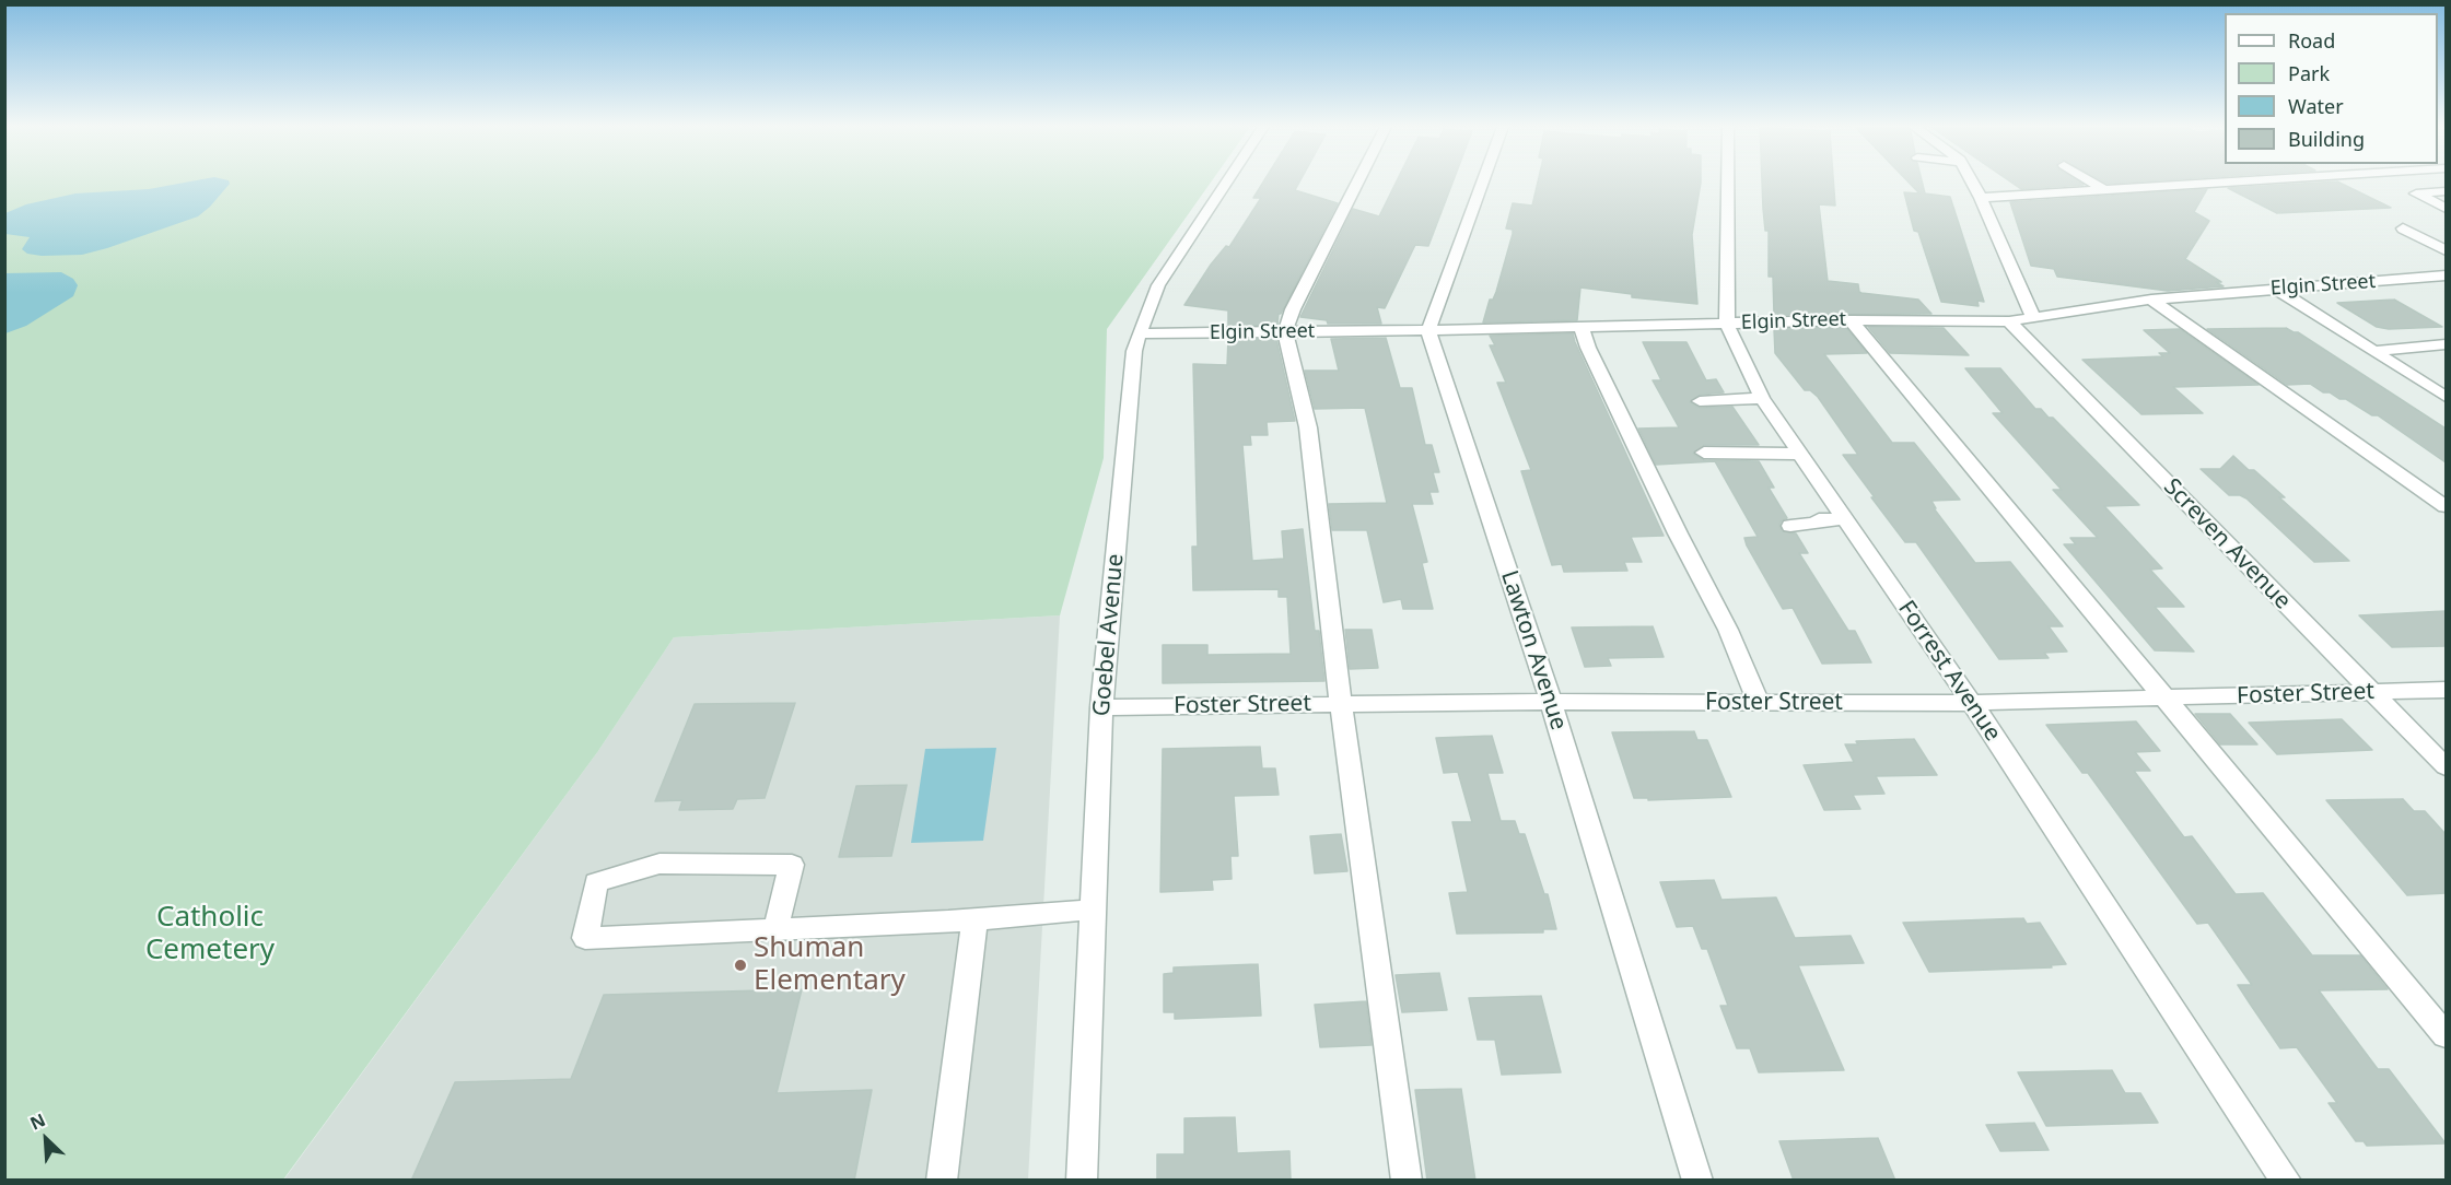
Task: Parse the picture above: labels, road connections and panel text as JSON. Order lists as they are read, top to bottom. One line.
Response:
{"streets":{"street":["Elgin Street","Screven Avenue","Goebel Avenue","Lawton Avenue","Forrest Avenue","Foster Street"]},"crossings":[["Elgin Street","Screven Avenue"],["Elgin Street","Goebel Avenue"],["Elgin Street","Lawton Avenue"],["Elgin Street","Forrest Avenue"],["Screven Avenue","Foster Street"],["Goebel Avenue","Foster Street"],["Lawton Avenue","Foster Street"],["Forrest Avenue","Foster Street"]],"parks":["Catholic Cemetery"],"places":["Shuman Elementary"],"legend":["Road","Park","Water","Building"],"north":"top left"}
